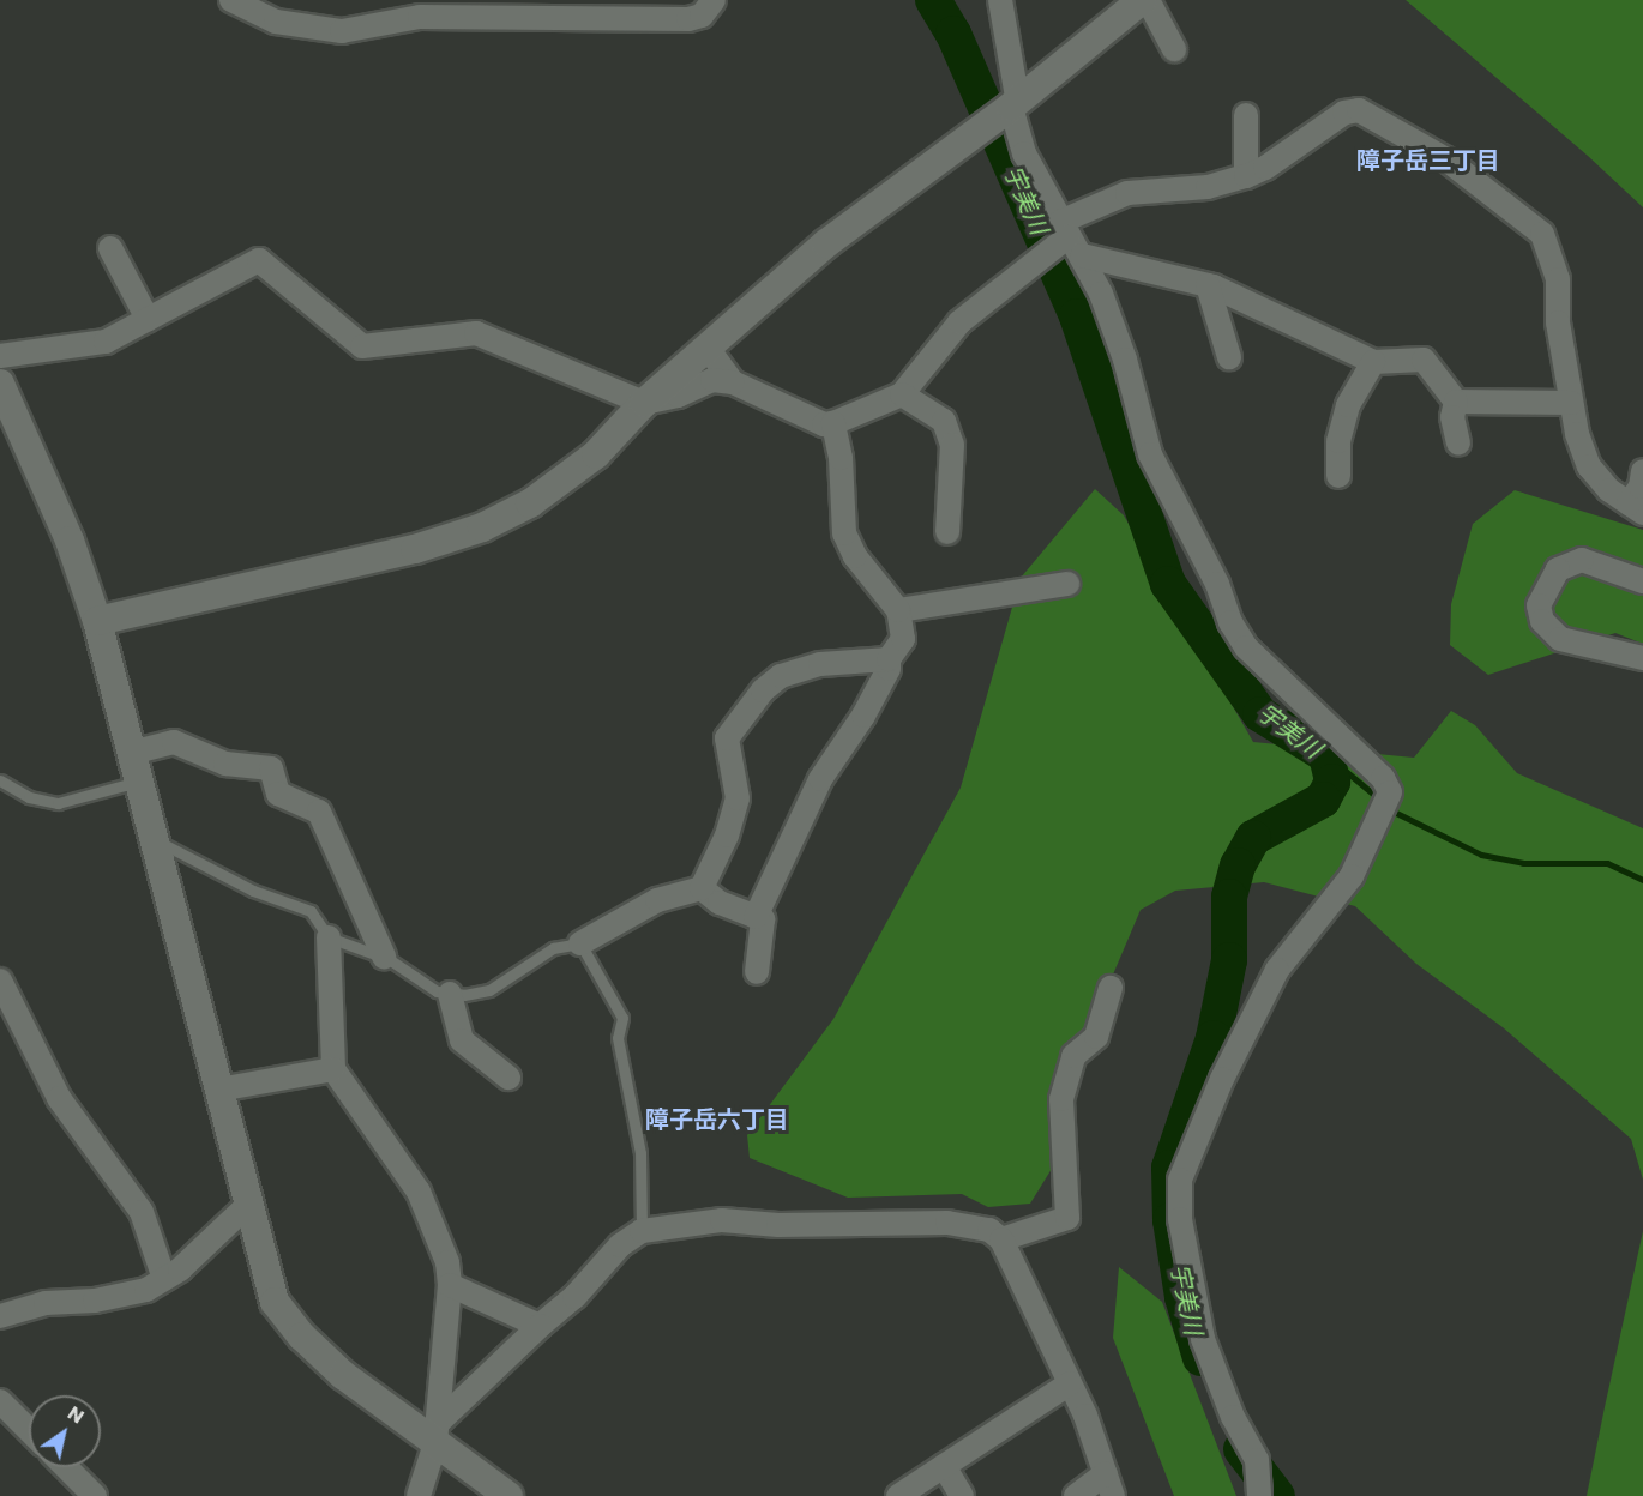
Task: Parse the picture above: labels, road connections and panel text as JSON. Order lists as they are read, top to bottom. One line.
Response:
{"districts":["障子岳三丁目","障子岳六丁目"],"water":["宇美川"],"north":"top right"}
